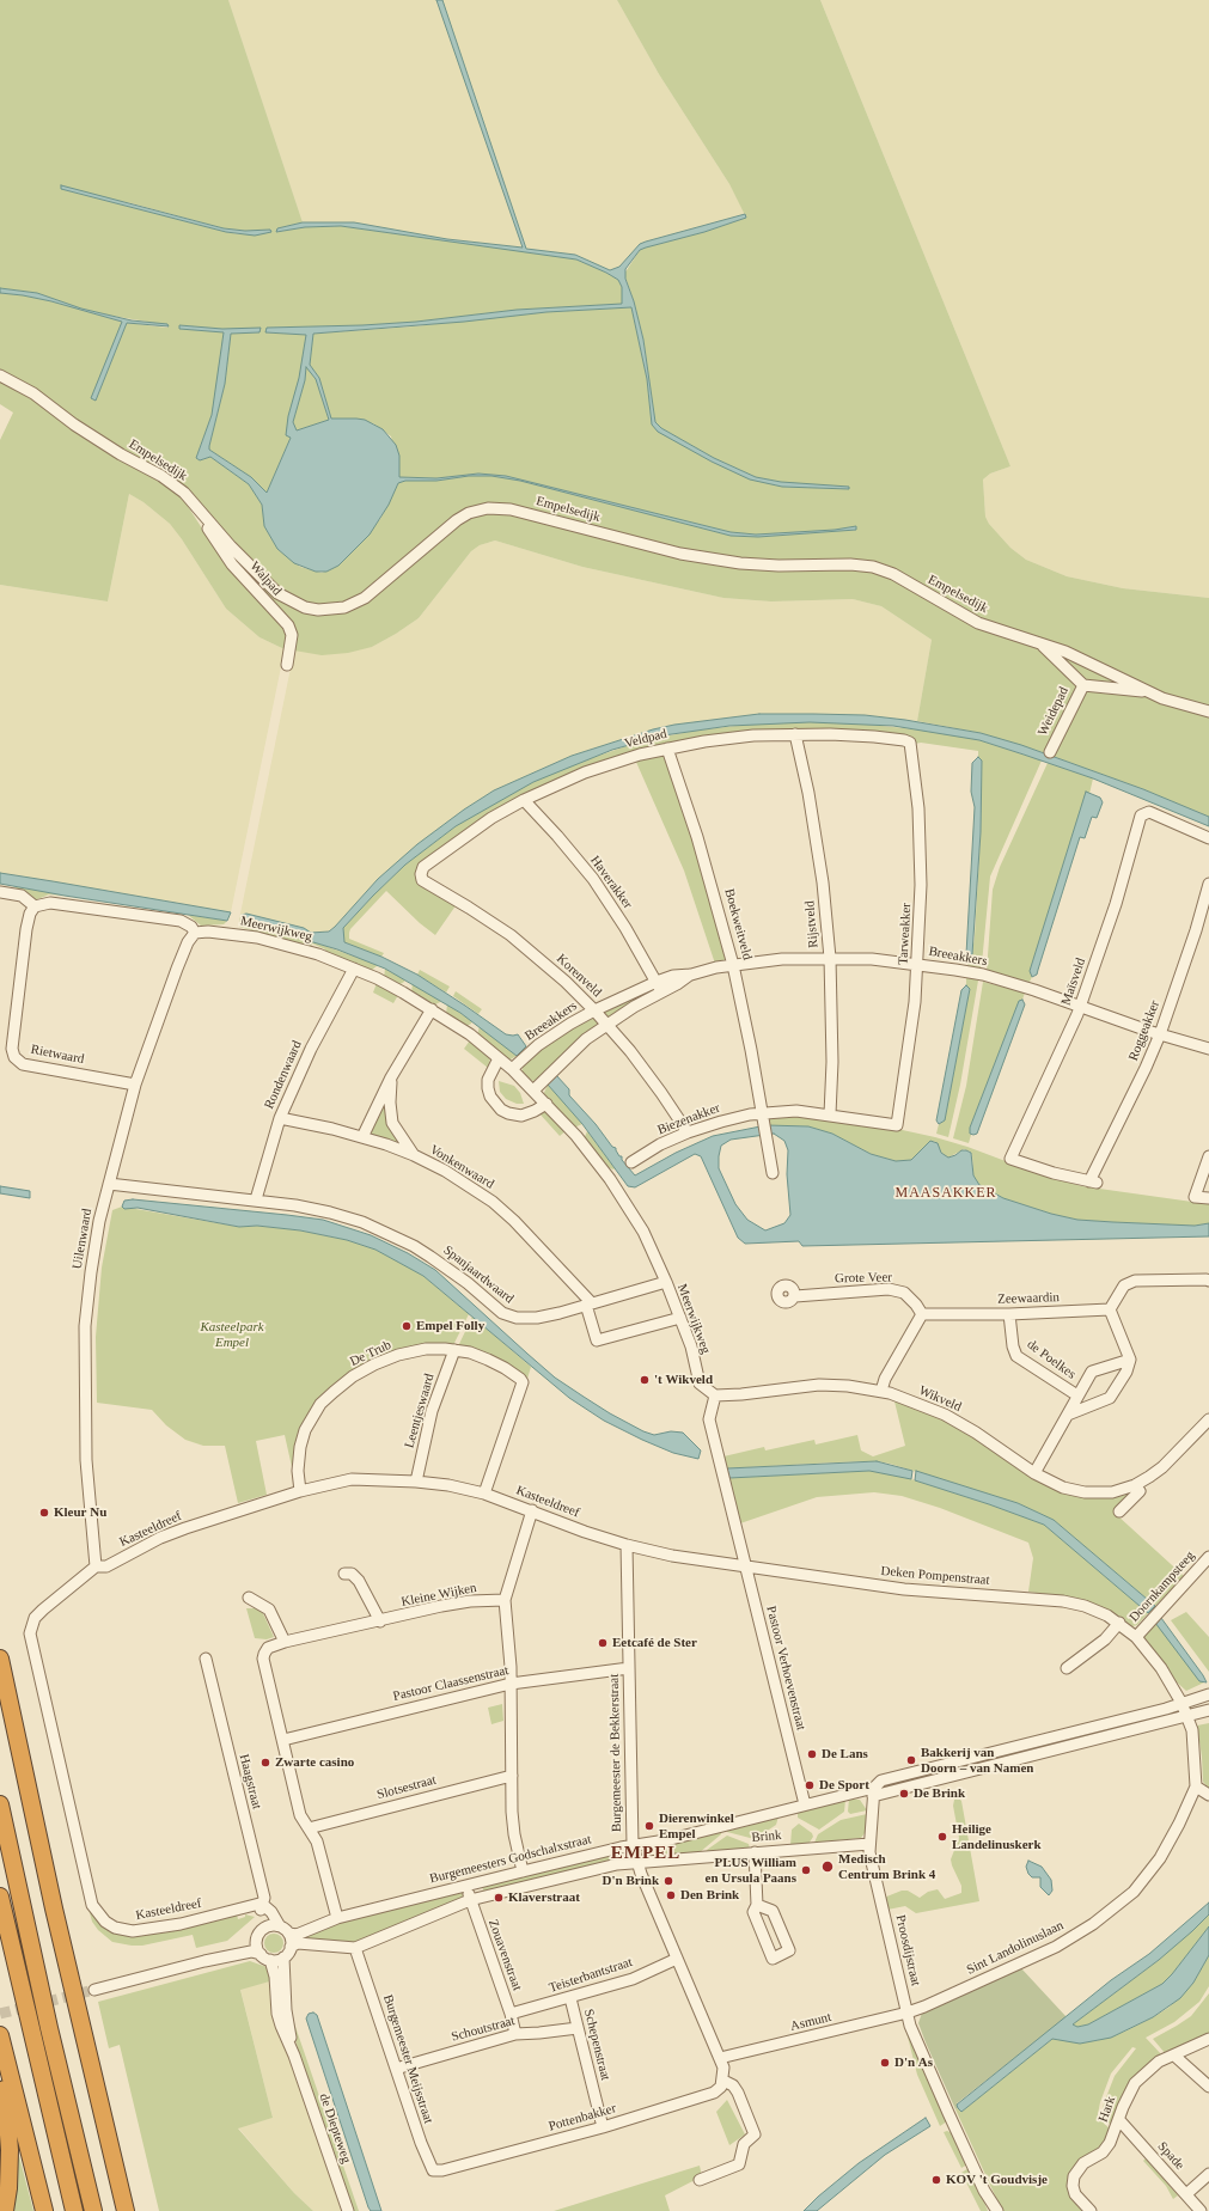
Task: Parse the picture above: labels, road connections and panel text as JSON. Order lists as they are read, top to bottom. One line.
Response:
{"streets":{"street":["Empelsedijk","Walpad","Weidepad","Veldpad","Haverakker","Boekweitveld","Rijstveld","Meerwijkweg","Tarweakker","Breeakkers","Korenveld","Maïsveld","Roggeakker","Rietwaard","Rondenwaard","Biezenakker","Vonkenwaard","Uilenwaard","Spanjaardwaard","Grote Veer","Zeewaardin","De Trub","de Poelkes","Wikveld","Leentjeswaard","Kasteeldreef","Deken Pompenstraat","Doornkampsteeg","Kleine Wijken","Pastoor Verhoevenstraat","Pastoor Claassenstraat","Burgemeester de Bekkerstraat","Haagstraat","Slotsestraat","Brink","Burgemeesters Godschalxstraat","Sint Landolinuslaan","Proosdijstraat","Zouavenstraat","Teisterbantstraat","Asmunt","Schoutstraat","Schepenstraat","Burgemeester Meijsstraat","Hark","Pottenbakker","de Diepteweg","Spade"]},"crossings":[["Empelsedijk","Walpad"],["Veldpad","Haverakker"],["Veldpad","Boekweitveld"],["Veldpad","Rijstveld"],["Veldpad","Tarweakker"],["Veldpad","Korenveld"],["Haverakker","Breeakkers"],["Boekweitveld","Breeakkers"],["Boekweitveld","Biezenakker"],["Rijstveld","Breeakkers"],["Rijstveld","Biezenakker"],["Meerwijkweg","Breeakkers"],["Meerwijkweg","Rondenwaard"],["Meerwijkweg","Uilenwaard"],["Meerwijkweg","Spanjaardwaard"],["Meerwijkweg","Wikveld"],["Tarweakker","Breeakkers"],["Tarweakker","Biezenakker"],["Breeakkers","Korenveld"],["Breeakkers","Maïsveld"],["Breeakkers","Roggeakker"],["Korenveld","Biezenakker"],["Maïsveld","Roggeakker"],["Rietwaard","Uilenwaard"],["Rondenwaard","Vonkenwaard"],["Rondenwaard","Spanjaardwaard"],["Vonkenwaard","Spanjaardwaard"],["Uilenwaard","Spanjaardwaard"],["Uilenwaard","Kasteeldreef"],["Grote Veer","Zeewaardin"],["Zeewaardin","de Poelkes"],["De Trub","Leentjeswaard"],["De Trub","Kasteeldreef"],["Leentjeswaard","Kasteeldreef"],["Kasteeldreef","Deken Pompenstraat"],["Kasteeldreef","Pastoor Verhoevenstraat"],["Kasteeldreef","Burgemeester de Bekkerstraat"],["Kasteeldreef","Haagstraat"],["Deken Pompenstraat","Doornkampsteeg"],["Deken Pompenstraat","Pastoor Verhoevenstraat"],["Deken Pompenstraat","Burgemeesters Godschalxstraat"],["Deken Pompenstraat","Sint Landolinuslaan"],["Kleine Wijken","Pastoor Claassenstraat"],["Pastoor Verhoevenstraat","Burgemeesters Godschalxstraat"],["Pastoor Claassenstraat","Burgemeester de Bekkerstraat"],["Burgemeester de Bekkerstraat","Brink"],["Burgemeester de Bekkerstraat","Burgemeesters Godschalxstraat"],["Burgemeester de Bekkerstraat","Teisterbantstraat"],["Burgemeester de Bekkerstraat","Asmunt"],["Brink","Proosdijstraat"],["Burgemeesters Godschalxstraat","Sint Landolinuslaan"],["Burgemeesters Godschalxstraat","Proosdijstraat"],["Burgemeesters Godschalxstraat","Zouavenstraat"],["Burgemeesters Godschalxstraat","de Diepteweg"],["Sint Landolinuslaan","Proosdijstraat"],["Sint Landolinuslaan","Asmunt"],["Proosdijstraat","Asmunt"],["Zouavenstraat","Teisterbantstraat"],["Zouavenstraat","Schoutstraat"],["Teisterbantstraat","Schepenstraat"],["Schoutstraat","Schepenstraat"],["Schoutstraat","Burgemeester Meijsstraat"],["Schepenstraat","Pottenbakker"],["Burgemeester Meijsstraat","Pottenbakker"],["Hark","Spade"]],"districts":["MAASAKKER","EMPEL"],"parks":["Kasteelpark Empel"],"places":["Empel Folly","'t Wikveld","Kleur Nu","Eetcafé de Ster","De Lans","Bakkerij van Doorn – van Namen","Zwarte casino","De Sport","De Brink","Dierenwinkel Empel","Heilige Landelinuskerk","Medisch Centrum Brink 4","PLUS William en Ursula Paans","D'n Brink","Den Brink","Klaverstraat","D'n As","KOV 't Goudvisje"]}
